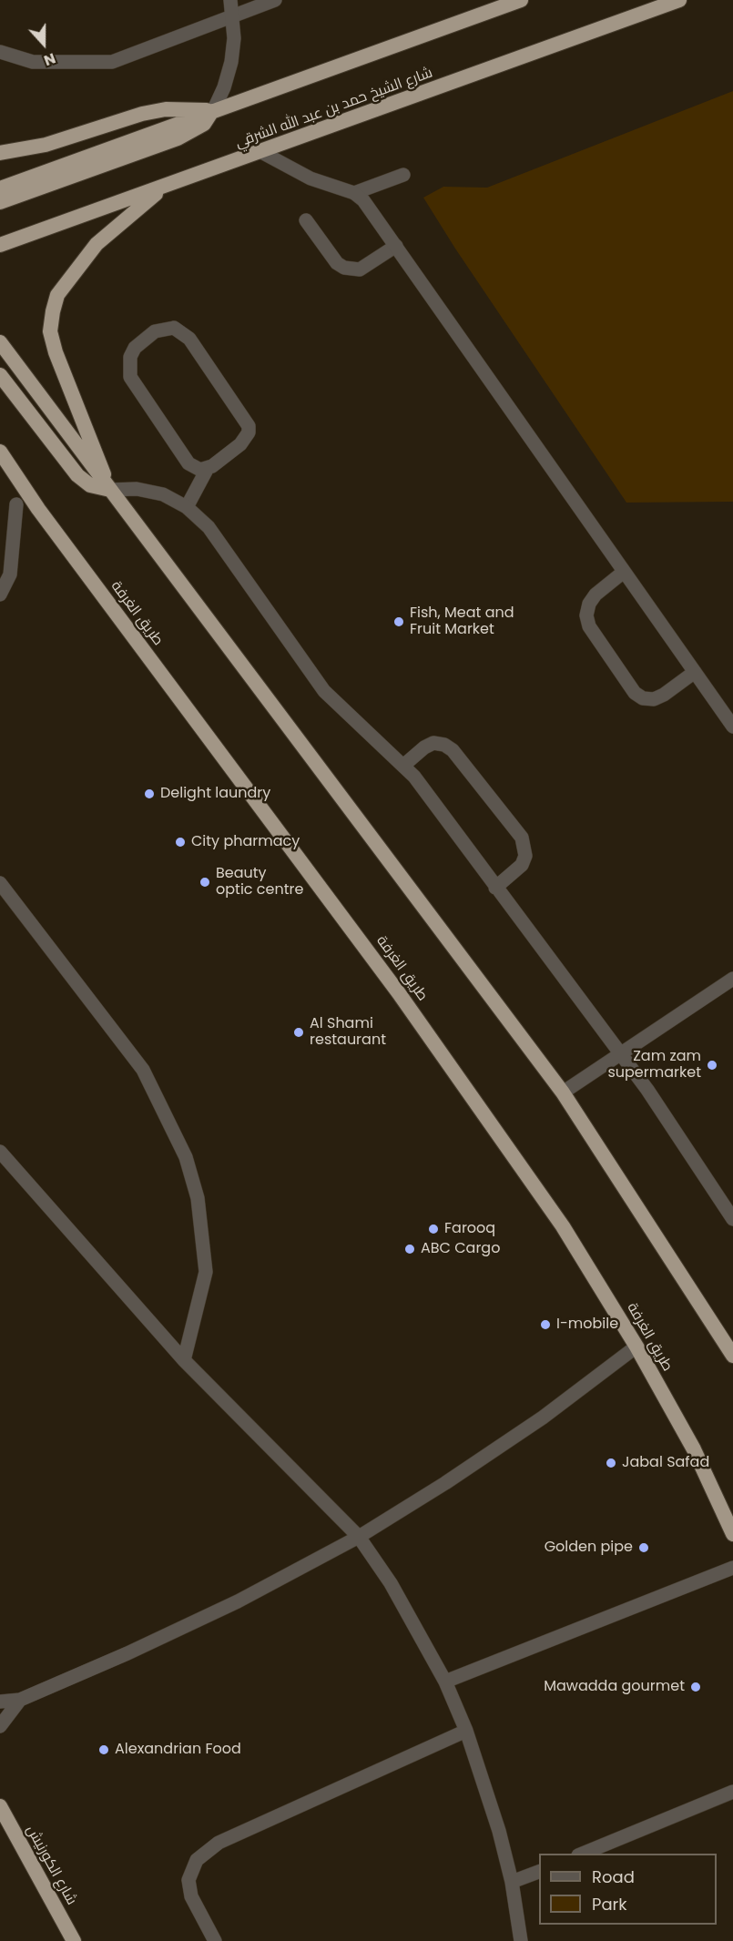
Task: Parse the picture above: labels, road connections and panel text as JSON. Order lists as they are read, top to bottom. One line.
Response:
{"streets":{"highway":["شارع الشيخ حمد بن عبد الله الشرقي","طريق الغرفة","شارع الكورنيش"]},"places":["Fish, Meat and Fruit Market","Delight laundry","City pharmacy","Beauty optic centre","Al Shami restaurant","Zam zam supermarket","Farooq","ABC Cargo","I-mobile","Jabal Safad","Golden pipe","Mawadda gourmet","Alexandrian Food"],"legend":["Road","Park"],"north":"bottom"}
